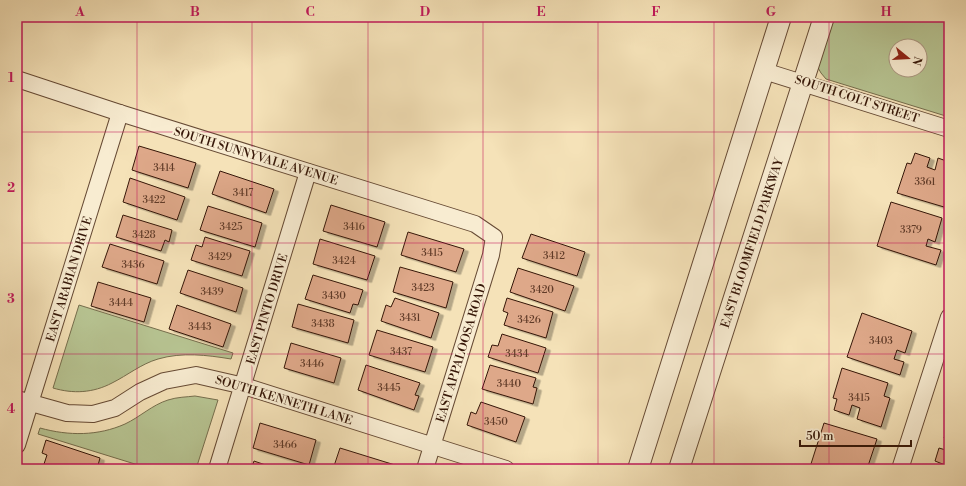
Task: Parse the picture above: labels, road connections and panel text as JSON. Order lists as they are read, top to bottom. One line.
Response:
{"streets":{"street":["SOUTH COLT STREET","SOUTH SUNNYVALE AVENUE","EAST BLOOMFIELD PARKWAY","EAST ARABIAN DRIVE","EAST PINTO DRIVE","EAST APPALOOSA ROAD","SOUTH KENNETH LANE"]},"crossings":[["SOUTH COLT STREET","EAST BLOOMFIELD PARKWAY"],["SOUTH SUNNYVALE AVENUE","EAST ARABIAN DRIVE"],["SOUTH SUNNYVALE AVENUE","EAST PINTO DRIVE"],["SOUTH SUNNYVALE AVENUE","EAST APPALOOSA ROAD"],["EAST ARABIAN DRIVE","SOUTH KENNETH LANE"],["EAST PINTO DRIVE","SOUTH KENNETH LANE"],["EAST APPALOOSA ROAD","SOUTH KENNETH LANE"]],"house_numbers":["3414","3361","3417","3422","3425","3416","3379","3428","3415","3412","3429","3424","3436","3423","3420","3439","3430","3444","3431","3426","3438","3443","3403","3437","3434","3446","3440","3445","3415","3450","3466"],"scale_bar":"50 m","north":"right","grid":{"columns":["A","B","C","D","E","F","G","H"],"rows":["1","2","3","4"]}}
